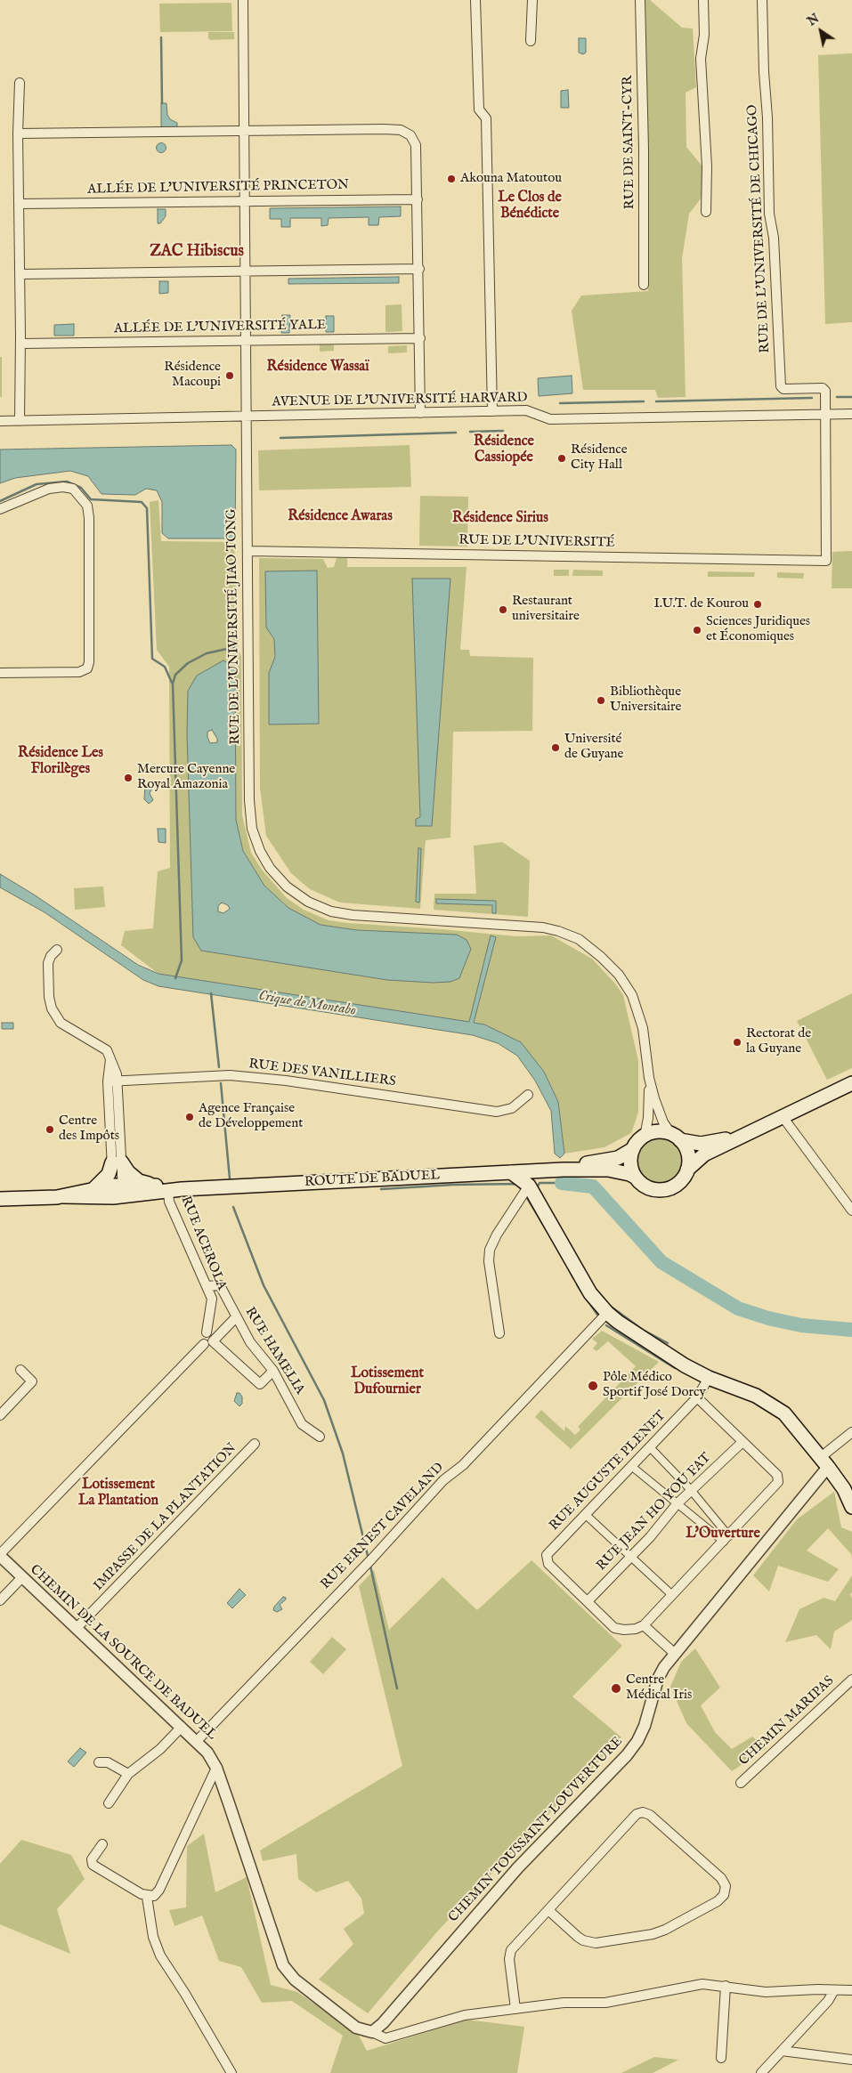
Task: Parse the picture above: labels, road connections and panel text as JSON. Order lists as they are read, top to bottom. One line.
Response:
{"streets":{"main road":["ROUTE DE BADUEL"],"street":["RUE DE SAINT-CYR","ALLÉE DE L'UNIVERSITÉ PRINCETON","RUE DE L’UNIVERSITÉ DE CHICAGO","ALLÉE DE L'UNIVERSITÉ YALE","AVENUE DE L'UNIVERSITÉ HARVARD","RUE DE L'UNIVERSITÉ","RUE DE L'UNIVERSITÉ JIAO TONG","RUE DES VANILLIERS","RUE ACEROLA","RUE HAMELIA","RUE AUGUSTE PLENET","RUE JEAN HO YOU FAT","IMPASSE DE LA PLANTATION","RUE ERNEST CAVELAND","CHEMIN DE LA SOURCE DE BADUEL","CHEMIN MARIPAS","CHEMIN TOUSSAINT LOUVERTURE"]},"crossings":[["ALLÉE DE L'UNIVERSITÉ PRINCETON","RUE DE L'UNIVERSITÉ JIAO TONG"],["RUE DE L’UNIVERSITÉ DE CHICAGO","AVENUE DE L'UNIVERSITÉ HARVARD"],["RUE DE L’UNIVERSITÉ DE CHICAGO","RUE DE L'UNIVERSITÉ"],["ALLÉE DE L'UNIVERSITÉ YALE","RUE DE L'UNIVERSITÉ JIAO TONG"],["AVENUE DE L'UNIVERSITÉ HARVARD","RUE DE L'UNIVERSITÉ"],["AVENUE DE L'UNIVERSITÉ HARVARD","RUE DE L'UNIVERSITÉ JIAO TONG"],["RUE DE L'UNIVERSITÉ","RUE DE L'UNIVERSITÉ JIAO TONG"],["ROUTE DE BADUEL","RUE ACEROLA"],["RUE ACEROLA","RUE HAMELIA"],["RUE AUGUSTE PLENET","RUE JEAN HO YOU FAT"],["IMPASSE DE LA PLANTATION","CHEMIN DE LA SOURCE DE BADUEL"],["RUE ERNEST CAVELAND","CHEMIN DE LA SOURCE DE BADUEL"],["CHEMIN DE LA SOURCE DE BADUEL","CHEMIN TOUSSAINT LOUVERTURE"]],"districts":["Le Clos de Bénédicte","ZAC Hibiscus","Résidence Wassaï","Résidence Cassiopée","Résidence Awaras","Résidence Sirius","Résidence Les Florilèges","Lotissement Dufournier","Lotissement La Plantation","L'Ouverture"],"water":["Crique de Montabo"],"places":["Akouna Matoutou","Résidence Macoupi","Résidence City Hall","I.U.T. de Kourou","Restaurant universitaire","Sciences Juridiques et Économiques","Bibliothèque Universitaire","Université de Guyane","Mercure Cayenne Royal Amazonia","Rectorat de la Guyane","Agence Française de Développement","Centre des Impôts","Pôle Médico Sportif José Dorcy","Centre Médical Iris"],"north":"top left"}
